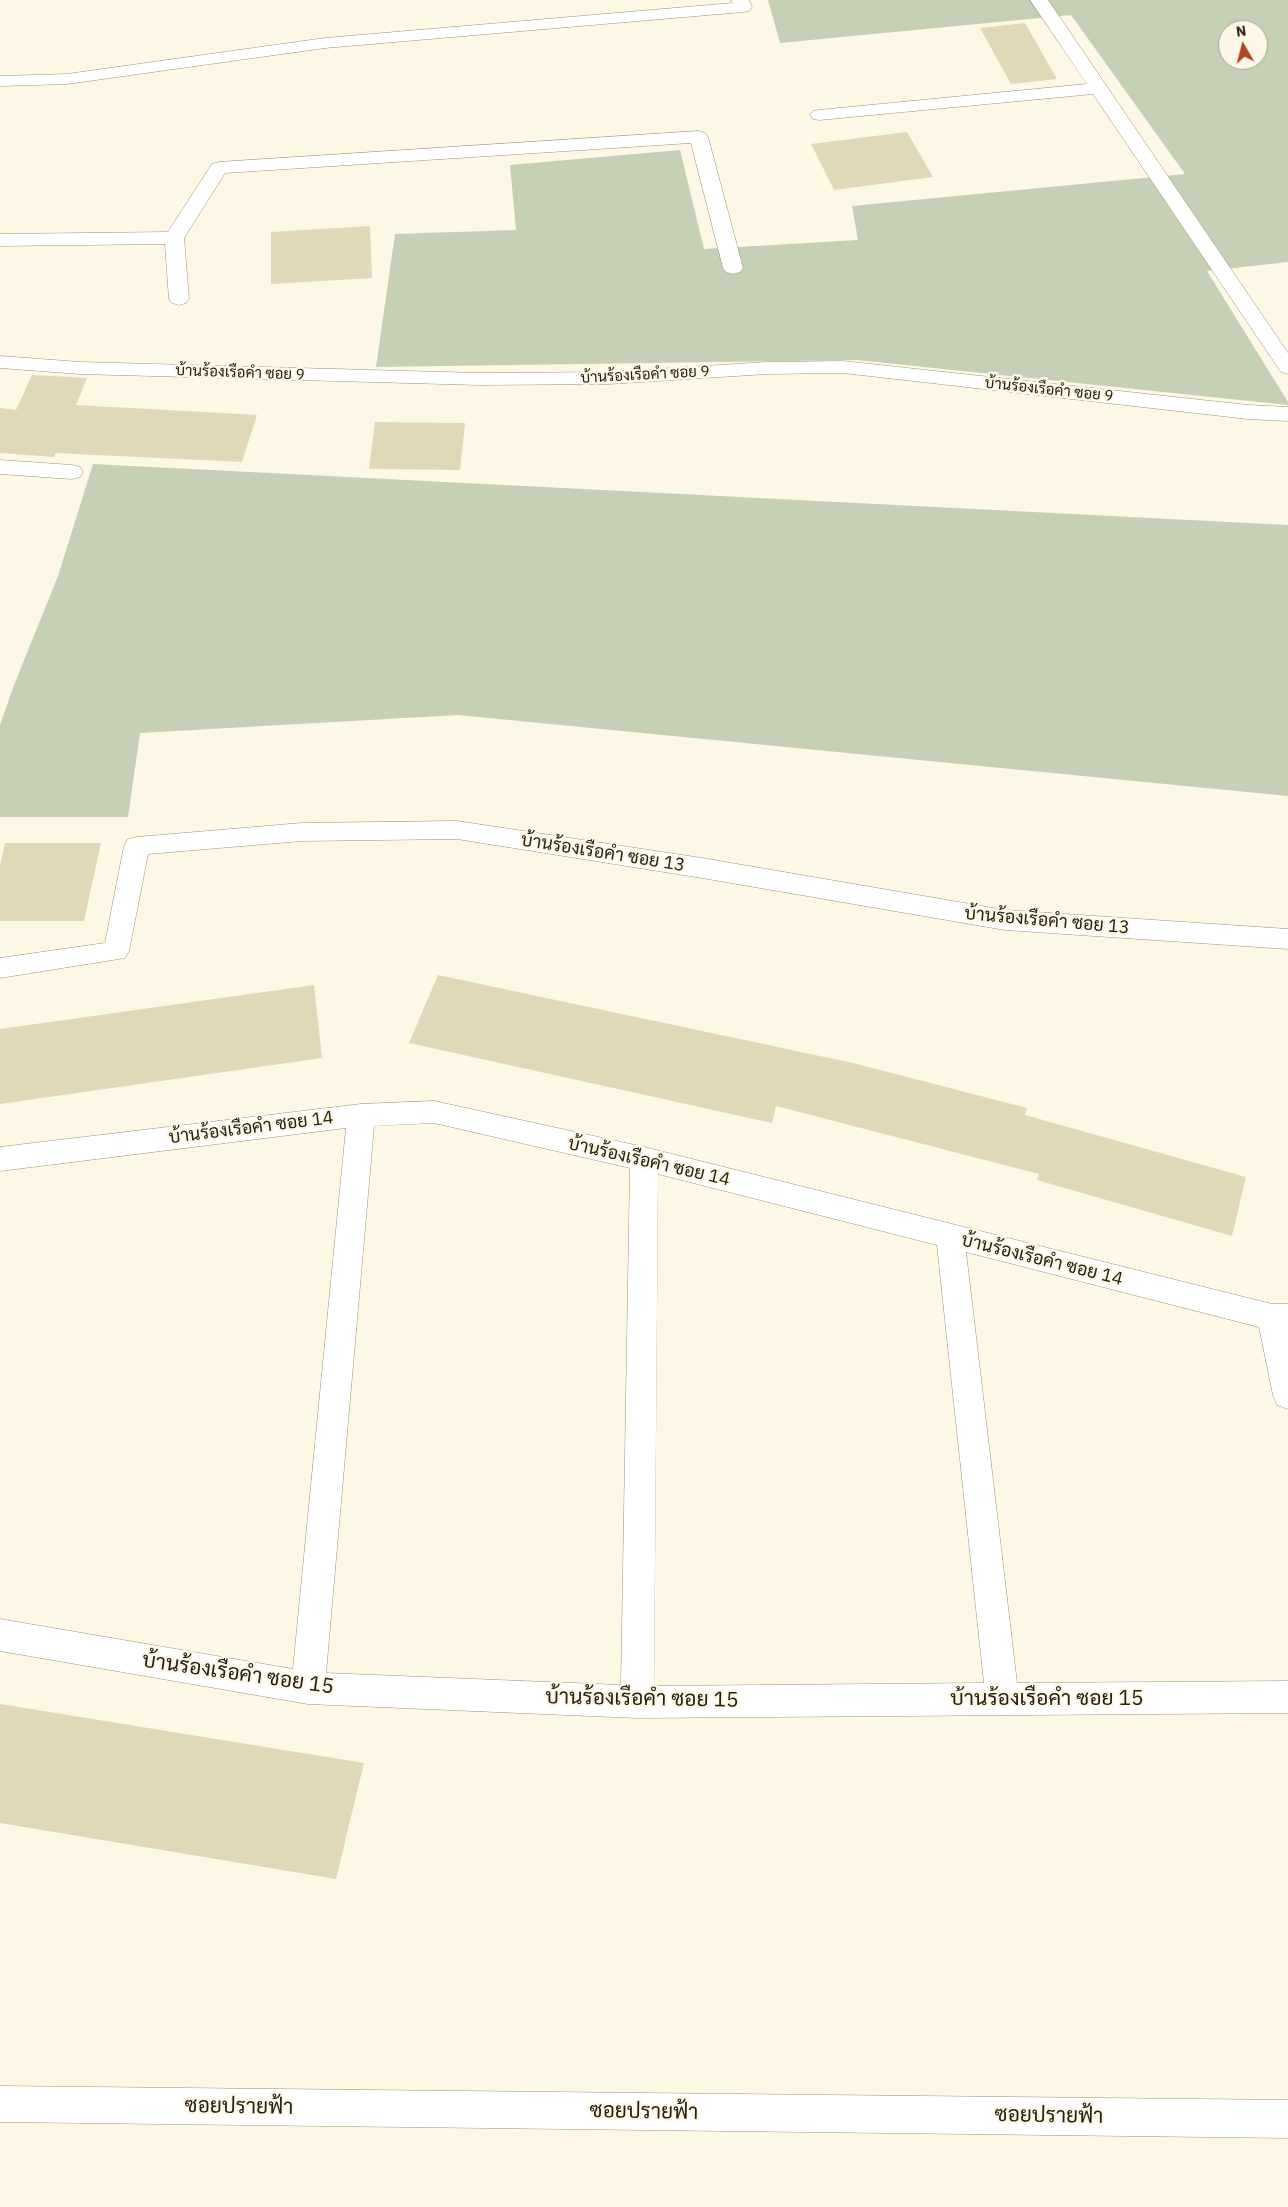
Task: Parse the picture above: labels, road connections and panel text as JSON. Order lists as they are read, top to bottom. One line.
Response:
{"streets":{"street":["บ้านร้องเรือคำ ซอย 9","บ้านร้องเรือคำ ซอย 13","บ้านร้องเรือคำ ซอย 14","บ้านร้องเรือคำ ซอย 15","ซอยปรายฟ้า"]},"north":"top"}
